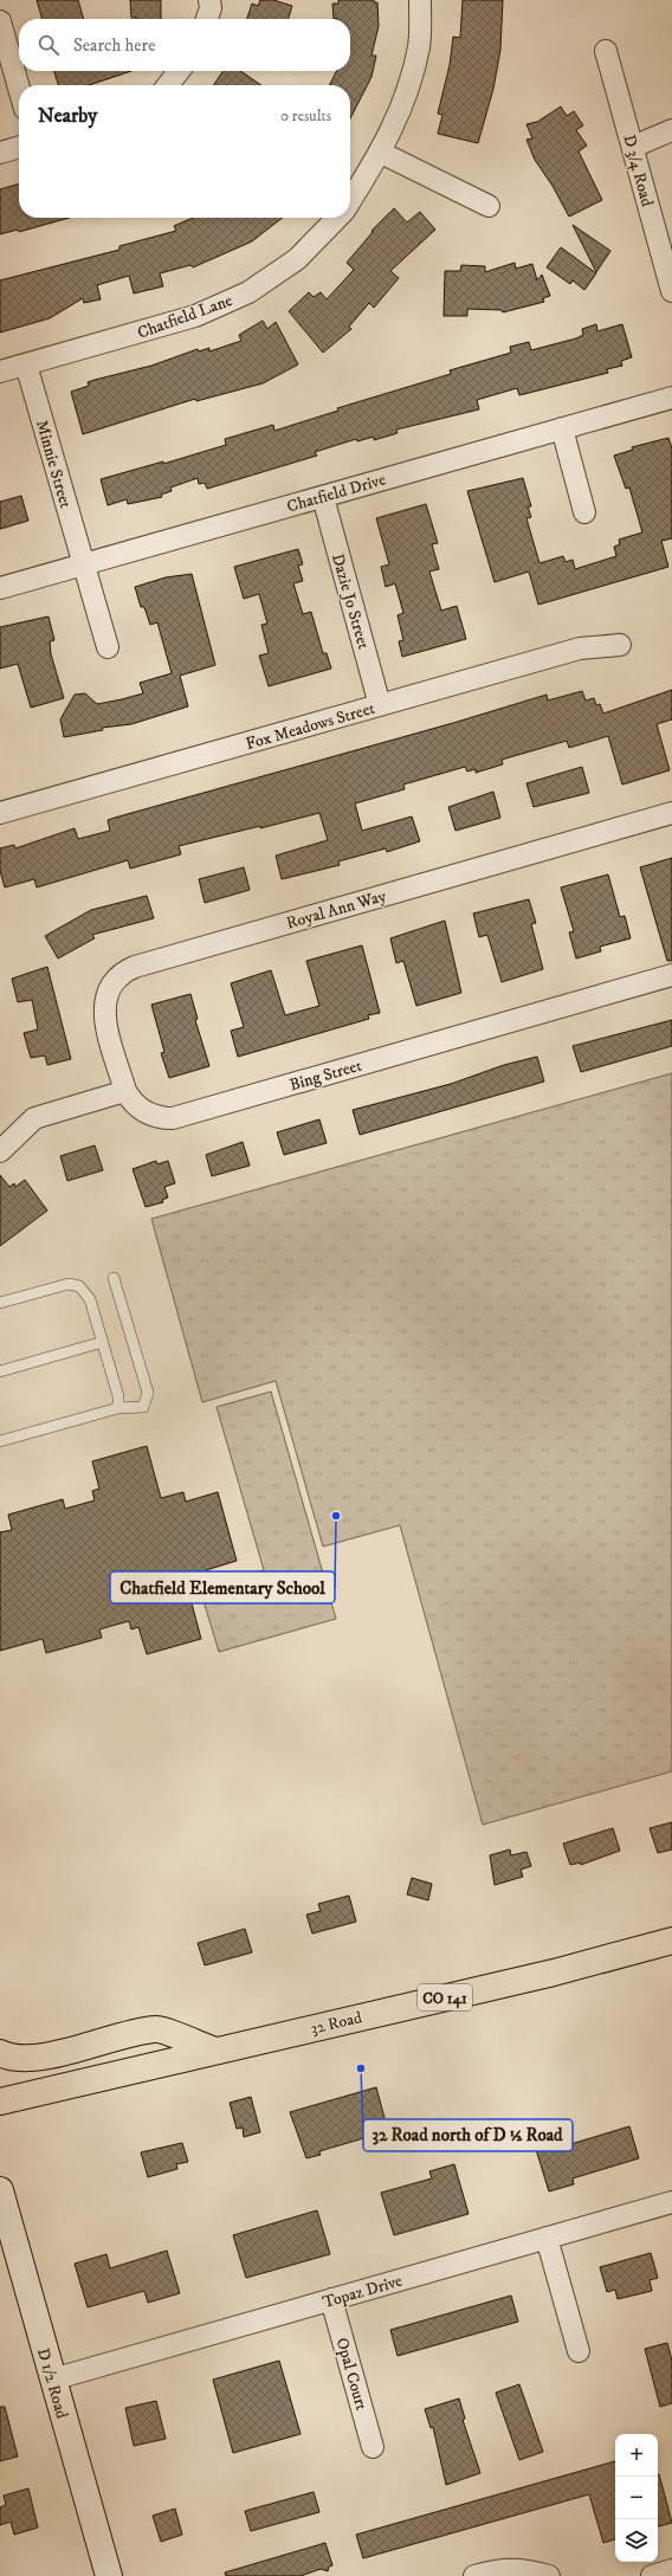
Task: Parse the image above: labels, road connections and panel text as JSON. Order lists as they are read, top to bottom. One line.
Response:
{"streets":{"main road":["CO 141","32 Road","D 1/2 Road"],"street":["D 3/4 Road","Chatfield Lane","Minnie Street","Chatfield Drive","Dazie Jo Street","Fox Meadows Street","Royal Ann Way","Bing Street","Topaz Drive","Opal Court"]},"crossings":[["Chatfield Lane","Minnie Street"],["Minnie Street","Chatfield Drive"],["Chatfield Drive","Dazie Jo Street"],["Dazie Jo Street","Fox Meadows Street"],["Royal Ann Way","Bing Street"],["Topaz Drive","Opal Court"],["Topaz Drive","D 1/2 Road"]],"places":["Chatfield Elementary School","32 Road north of D ½ Road"],"page":{"search":"Search here","heading":["Nearby","0 results"],"map_buttons":["+","−"]}}
